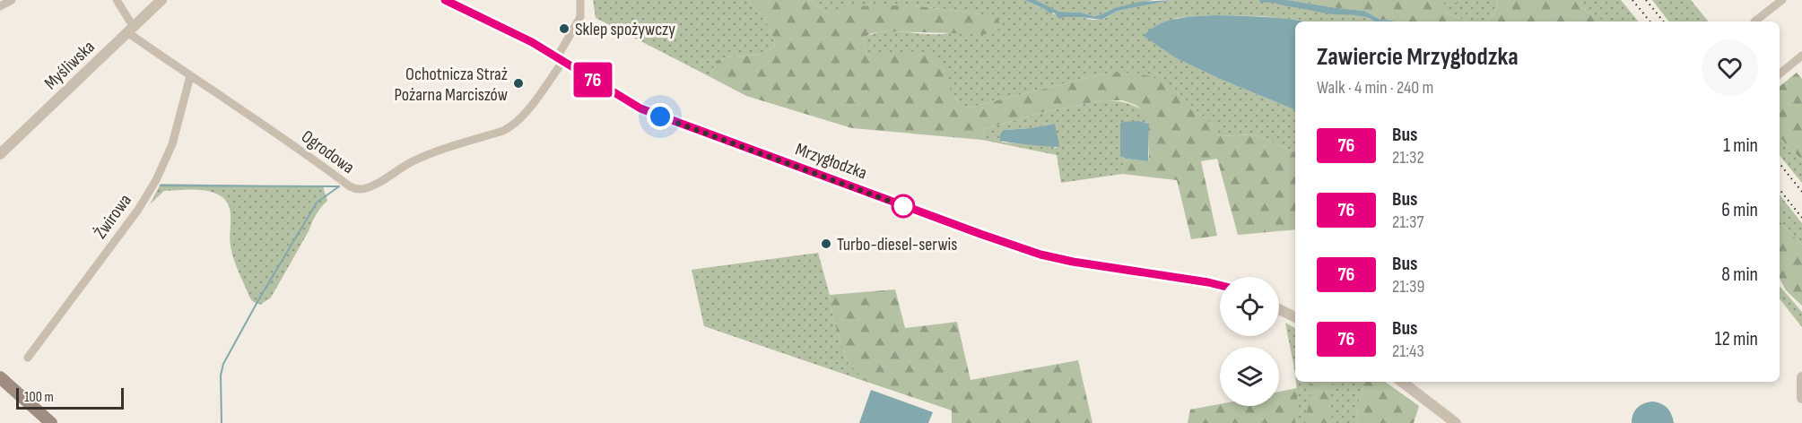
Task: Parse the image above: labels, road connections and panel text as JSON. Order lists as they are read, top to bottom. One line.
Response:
{"streets":{"street":["Myśliwska","Ogrodowa","Mrzygłodzka","Żwirowa"]},"crossings":[["Myśliwska","Ogrodowa"],["Ogrodowa","Mrzygłodzka"],["Ogrodowa","Żwirowa"]],"places":["Sklep spożywczy","Ochotnicza Straż Pożarna Marciszów","Turbo-diesel-serwis"],"lines":["bus line 76"],"scale_bar":"100 m","page":{"on_map":"76","heading":["Zawiercie Mrzygłodzka","Walk · 4 min · 240 m"],"list":[{"mark":"76","name":"Bus","note":"21:32","value":"1 min"},{"mark":"76","name":"Bus","note":"21:37","value":"6 min"},{"mark":"76","name":"Bus","note":"21:39","value":"8 min"},{"mark":"76","name":"Bus","note":"21:43","value":"12 min"}],"scale":"100 m"}}
